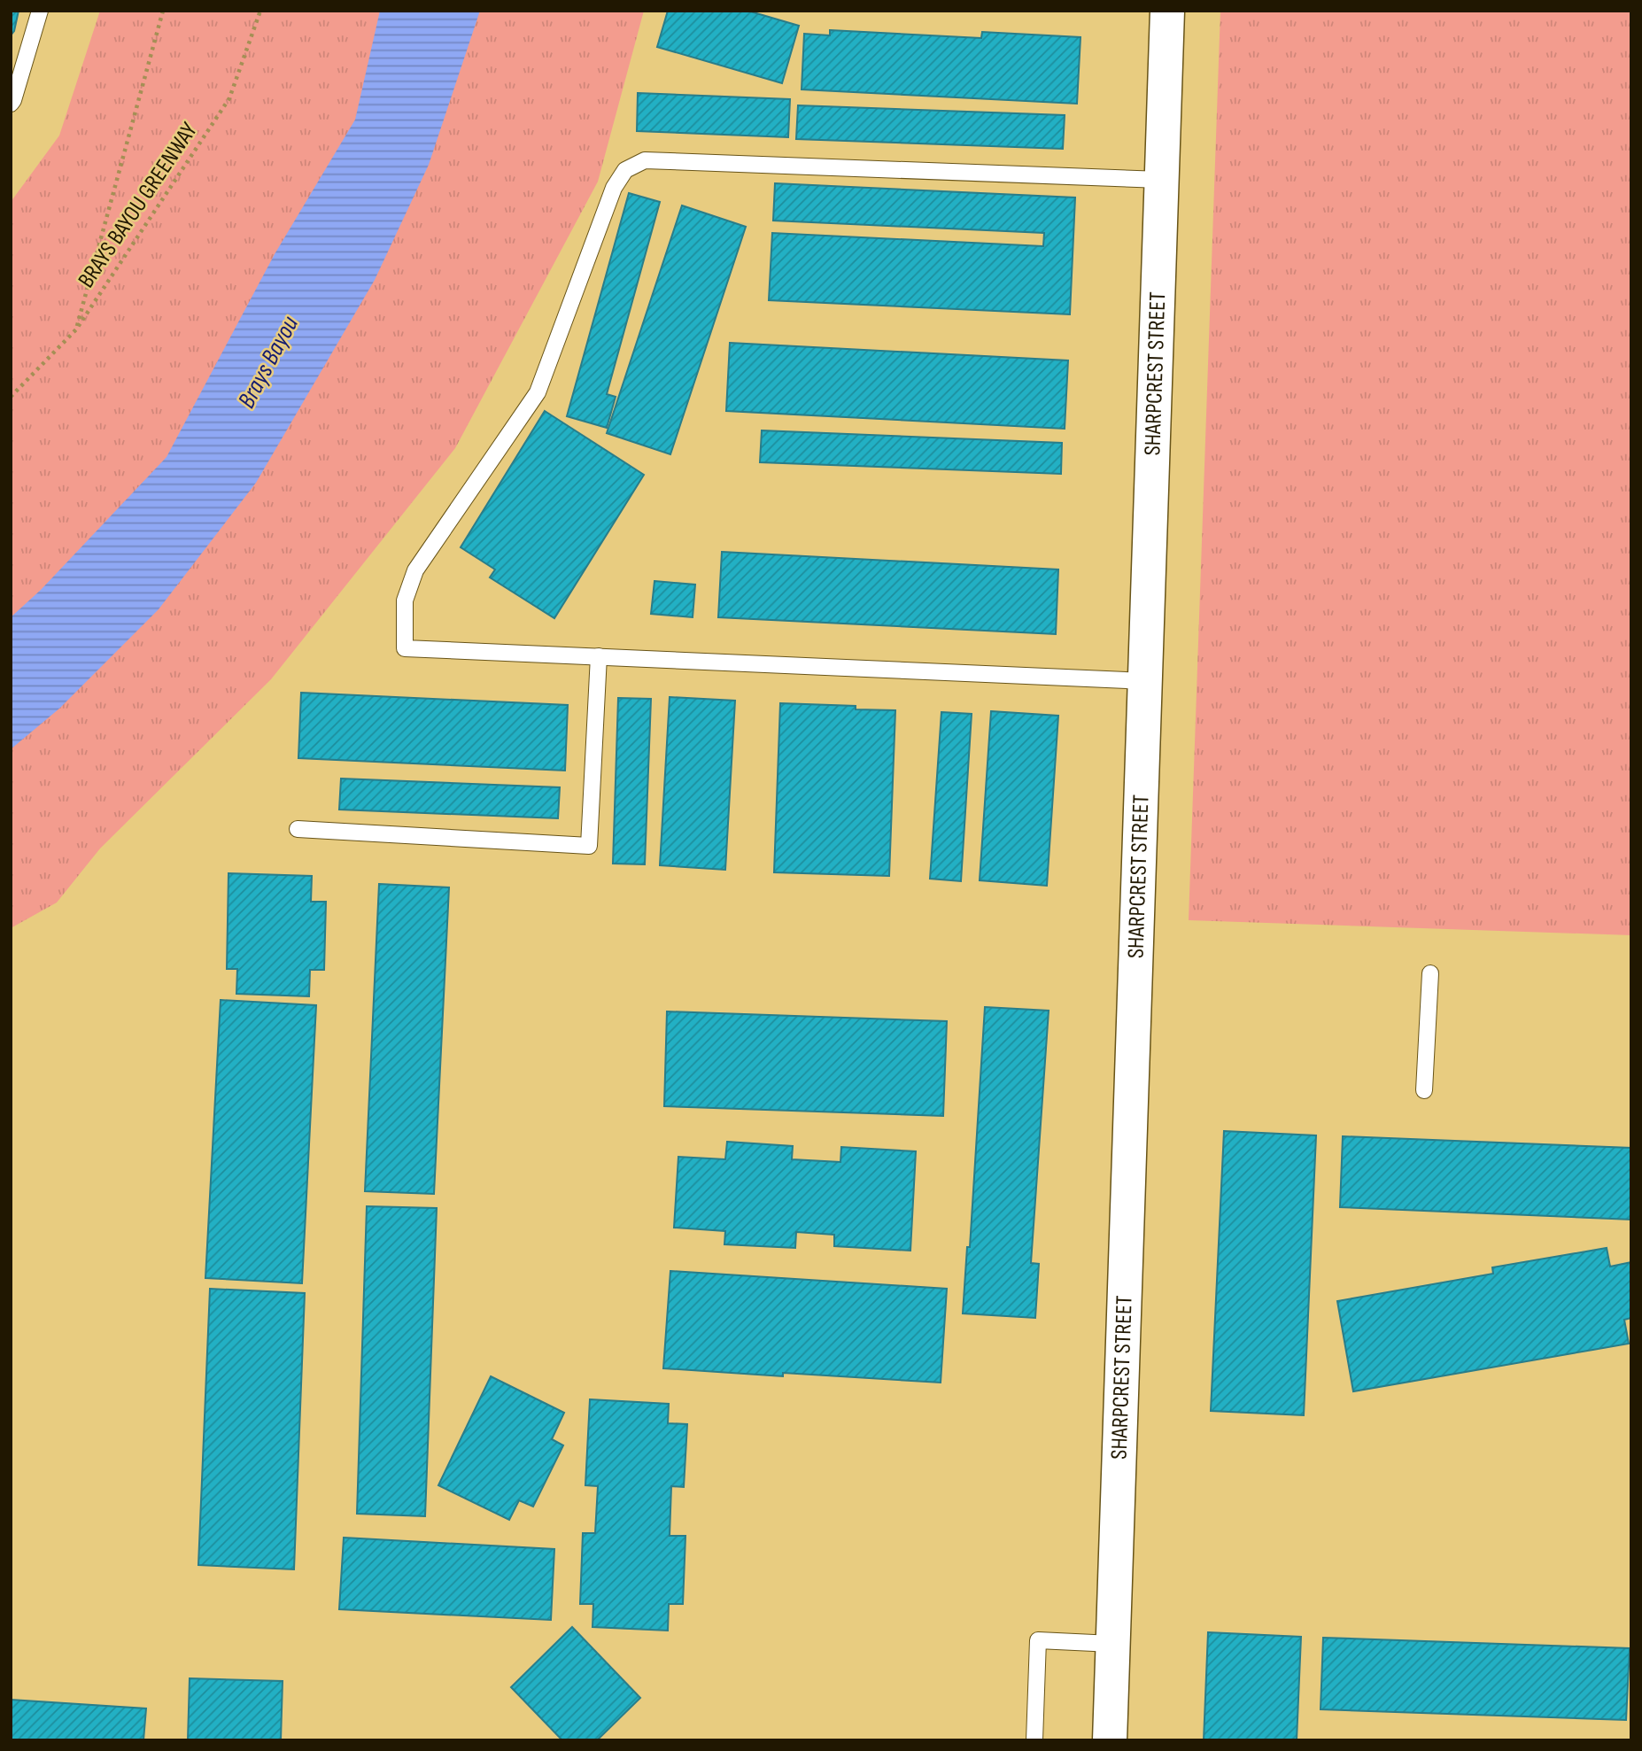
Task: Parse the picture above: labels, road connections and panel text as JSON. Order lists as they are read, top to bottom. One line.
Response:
{"streets":{"street":["SHARPCREST STREET"],"path":["BRAYS BAYOU GREENWAY"]},"water":["Brays Bayou"]}
